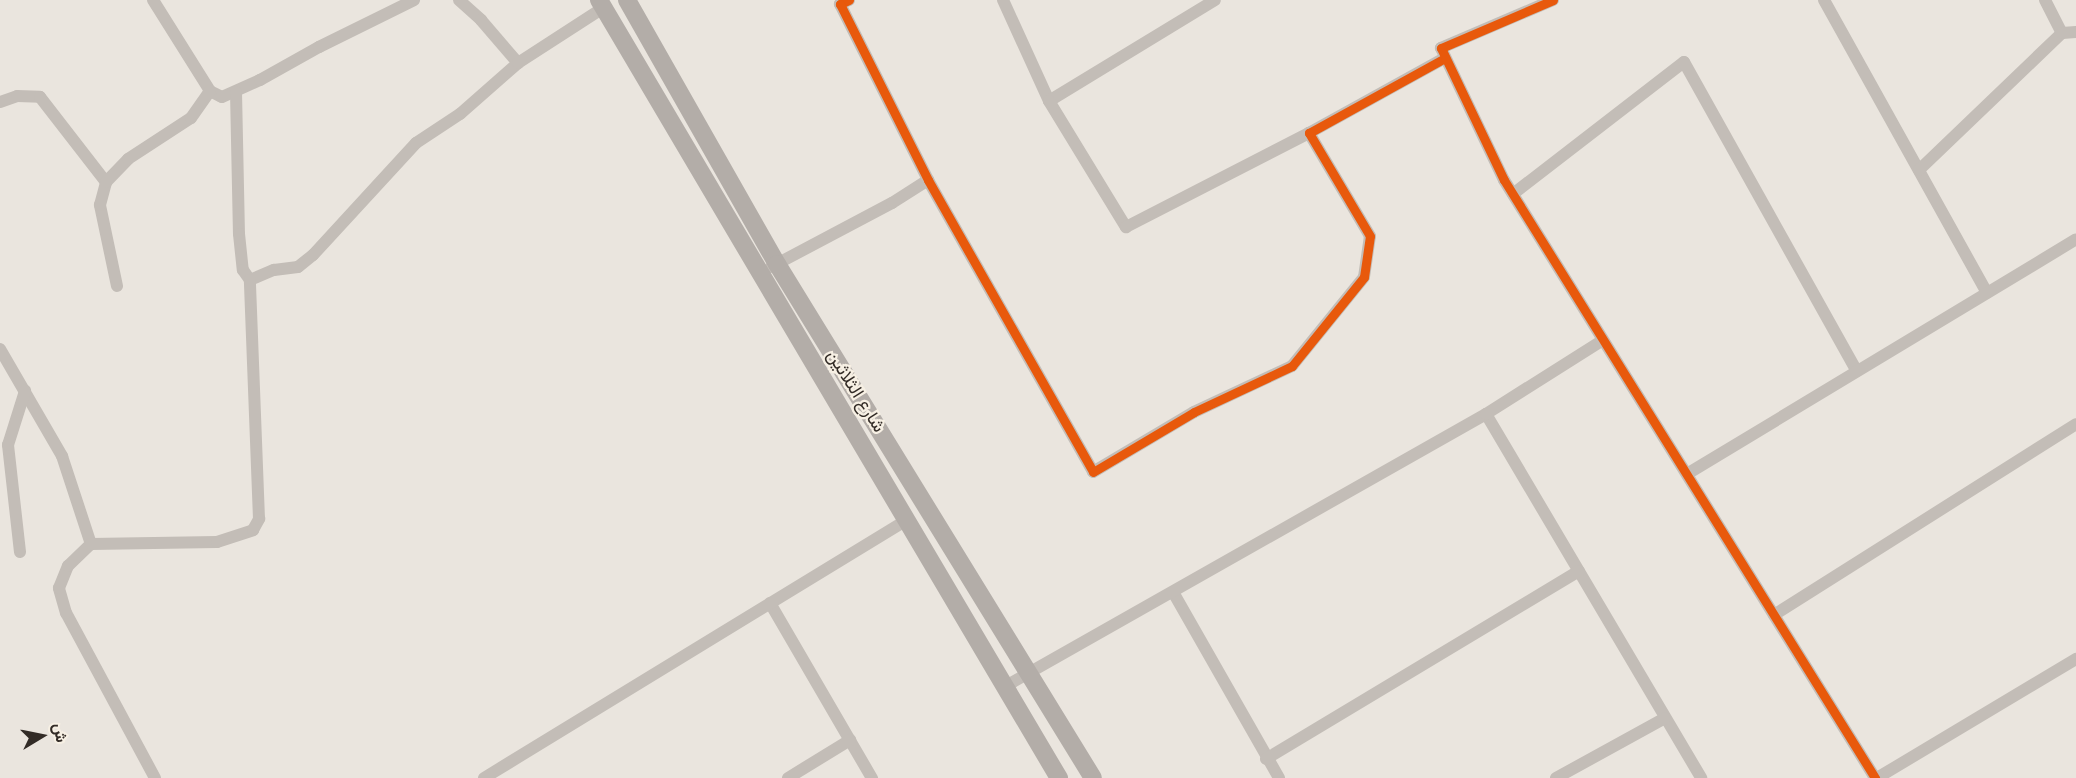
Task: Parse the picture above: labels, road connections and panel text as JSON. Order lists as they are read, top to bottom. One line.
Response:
{"streets":{"street":["شارع الثلاثين"]},"north":"right"}
